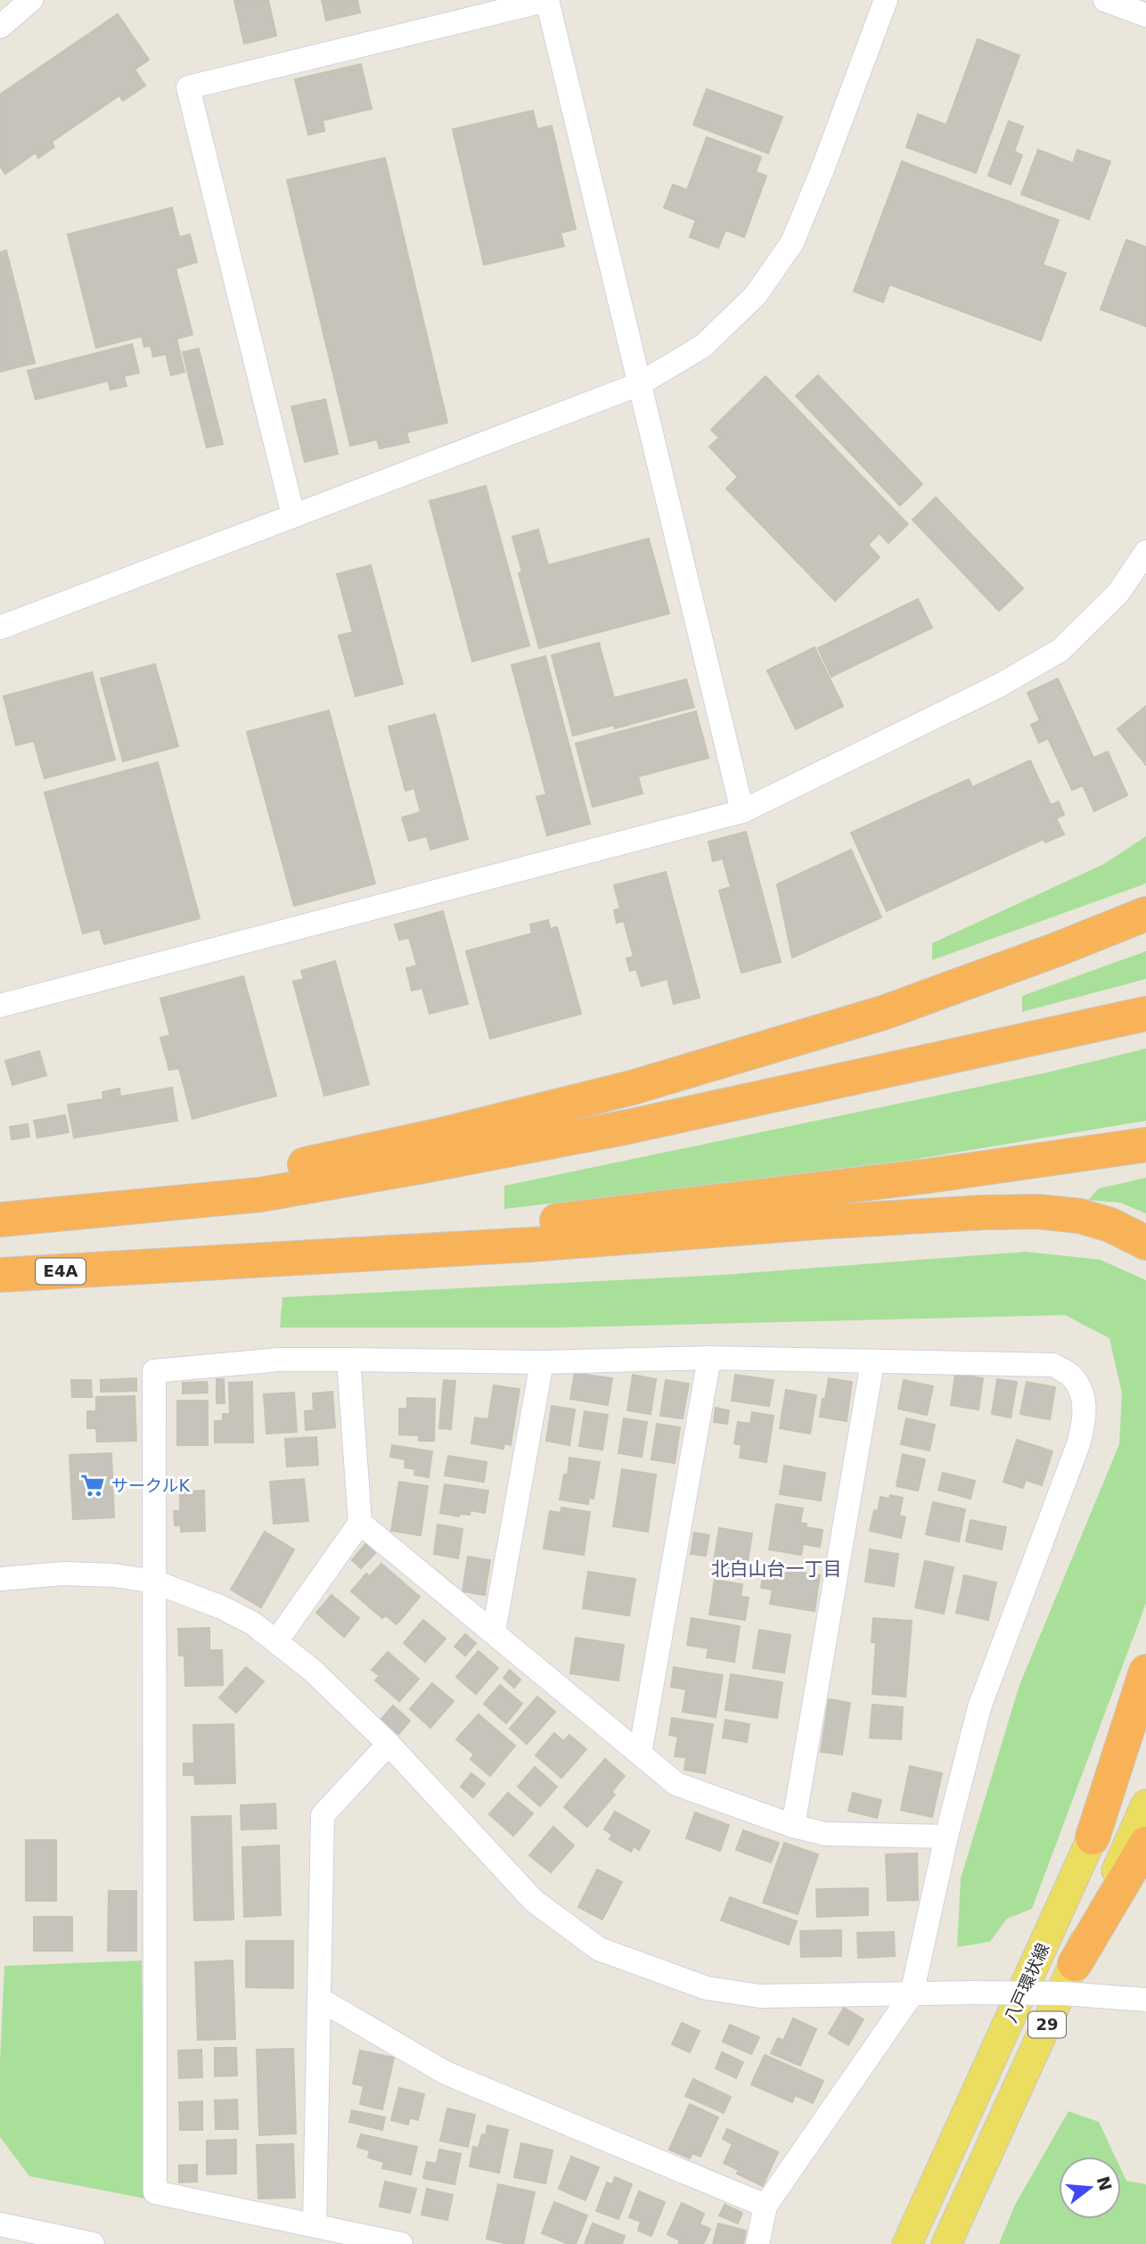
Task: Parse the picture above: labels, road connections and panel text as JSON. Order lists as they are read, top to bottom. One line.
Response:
{"streets":{"highway":["E4A"],"main road":["八戸環状線","29"]},"districts":["北白山台一丁目"],"places":{"supermarket":["サークルK"]},"north":"right"}
